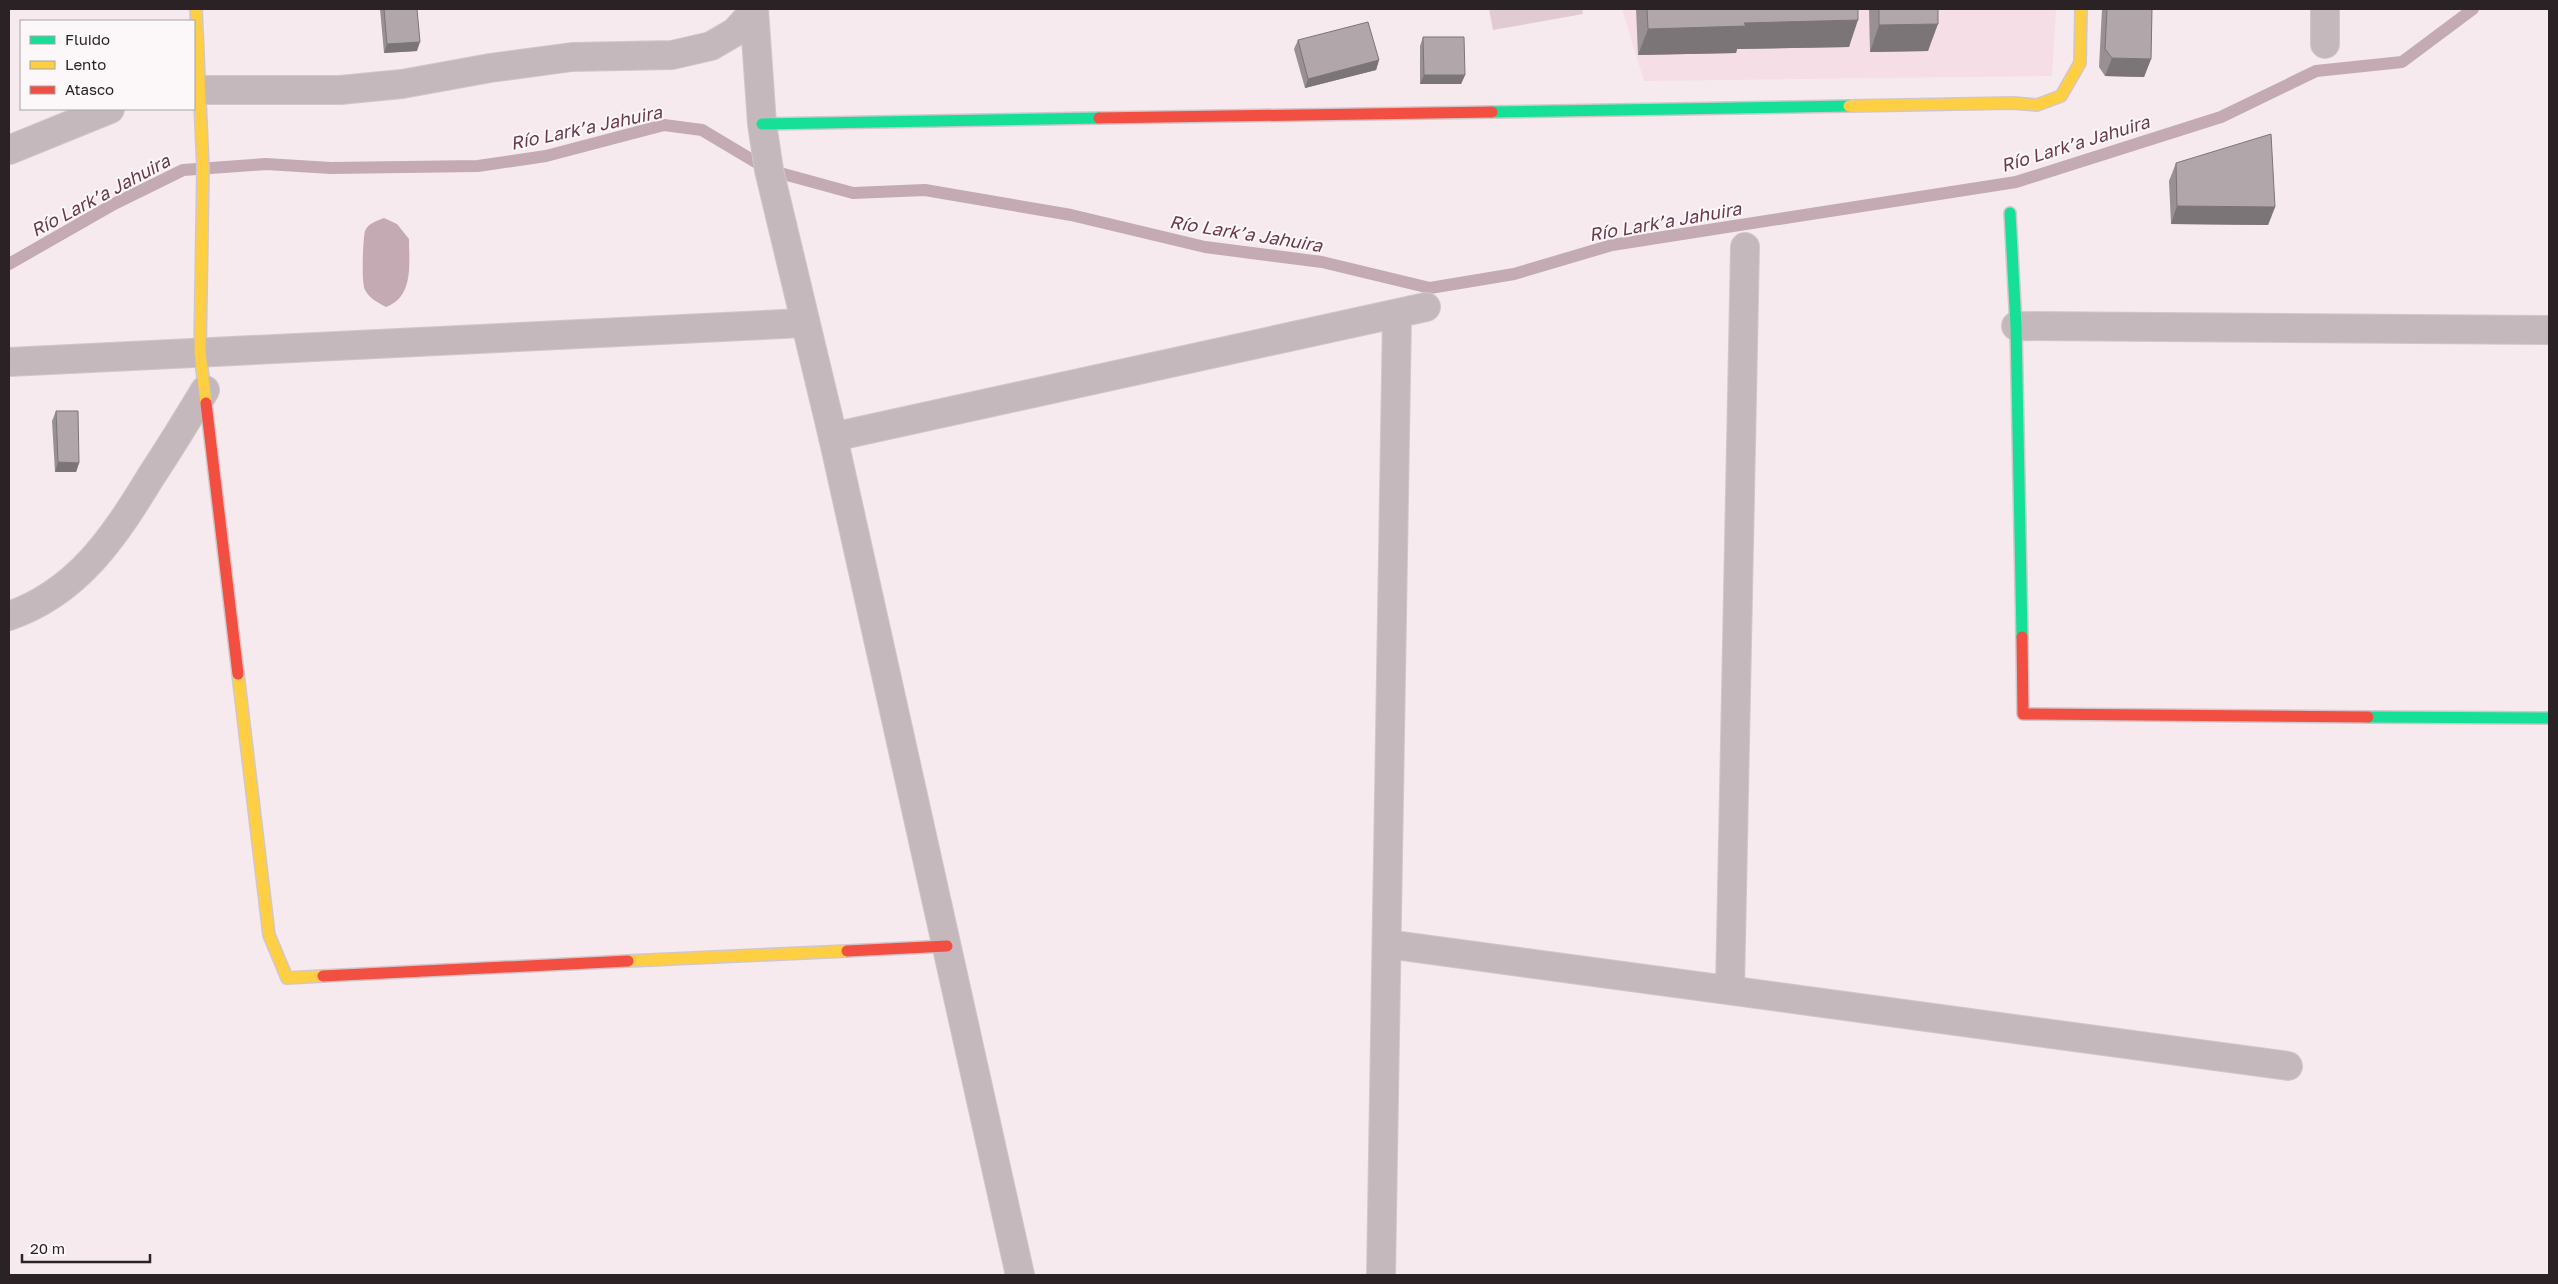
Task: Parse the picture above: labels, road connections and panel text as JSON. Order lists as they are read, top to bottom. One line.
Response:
{"water":["Río Lark’a Jahuira"],"legend":["Fluido","Lento","Atasco"],"scale_bar":"20 m"}
